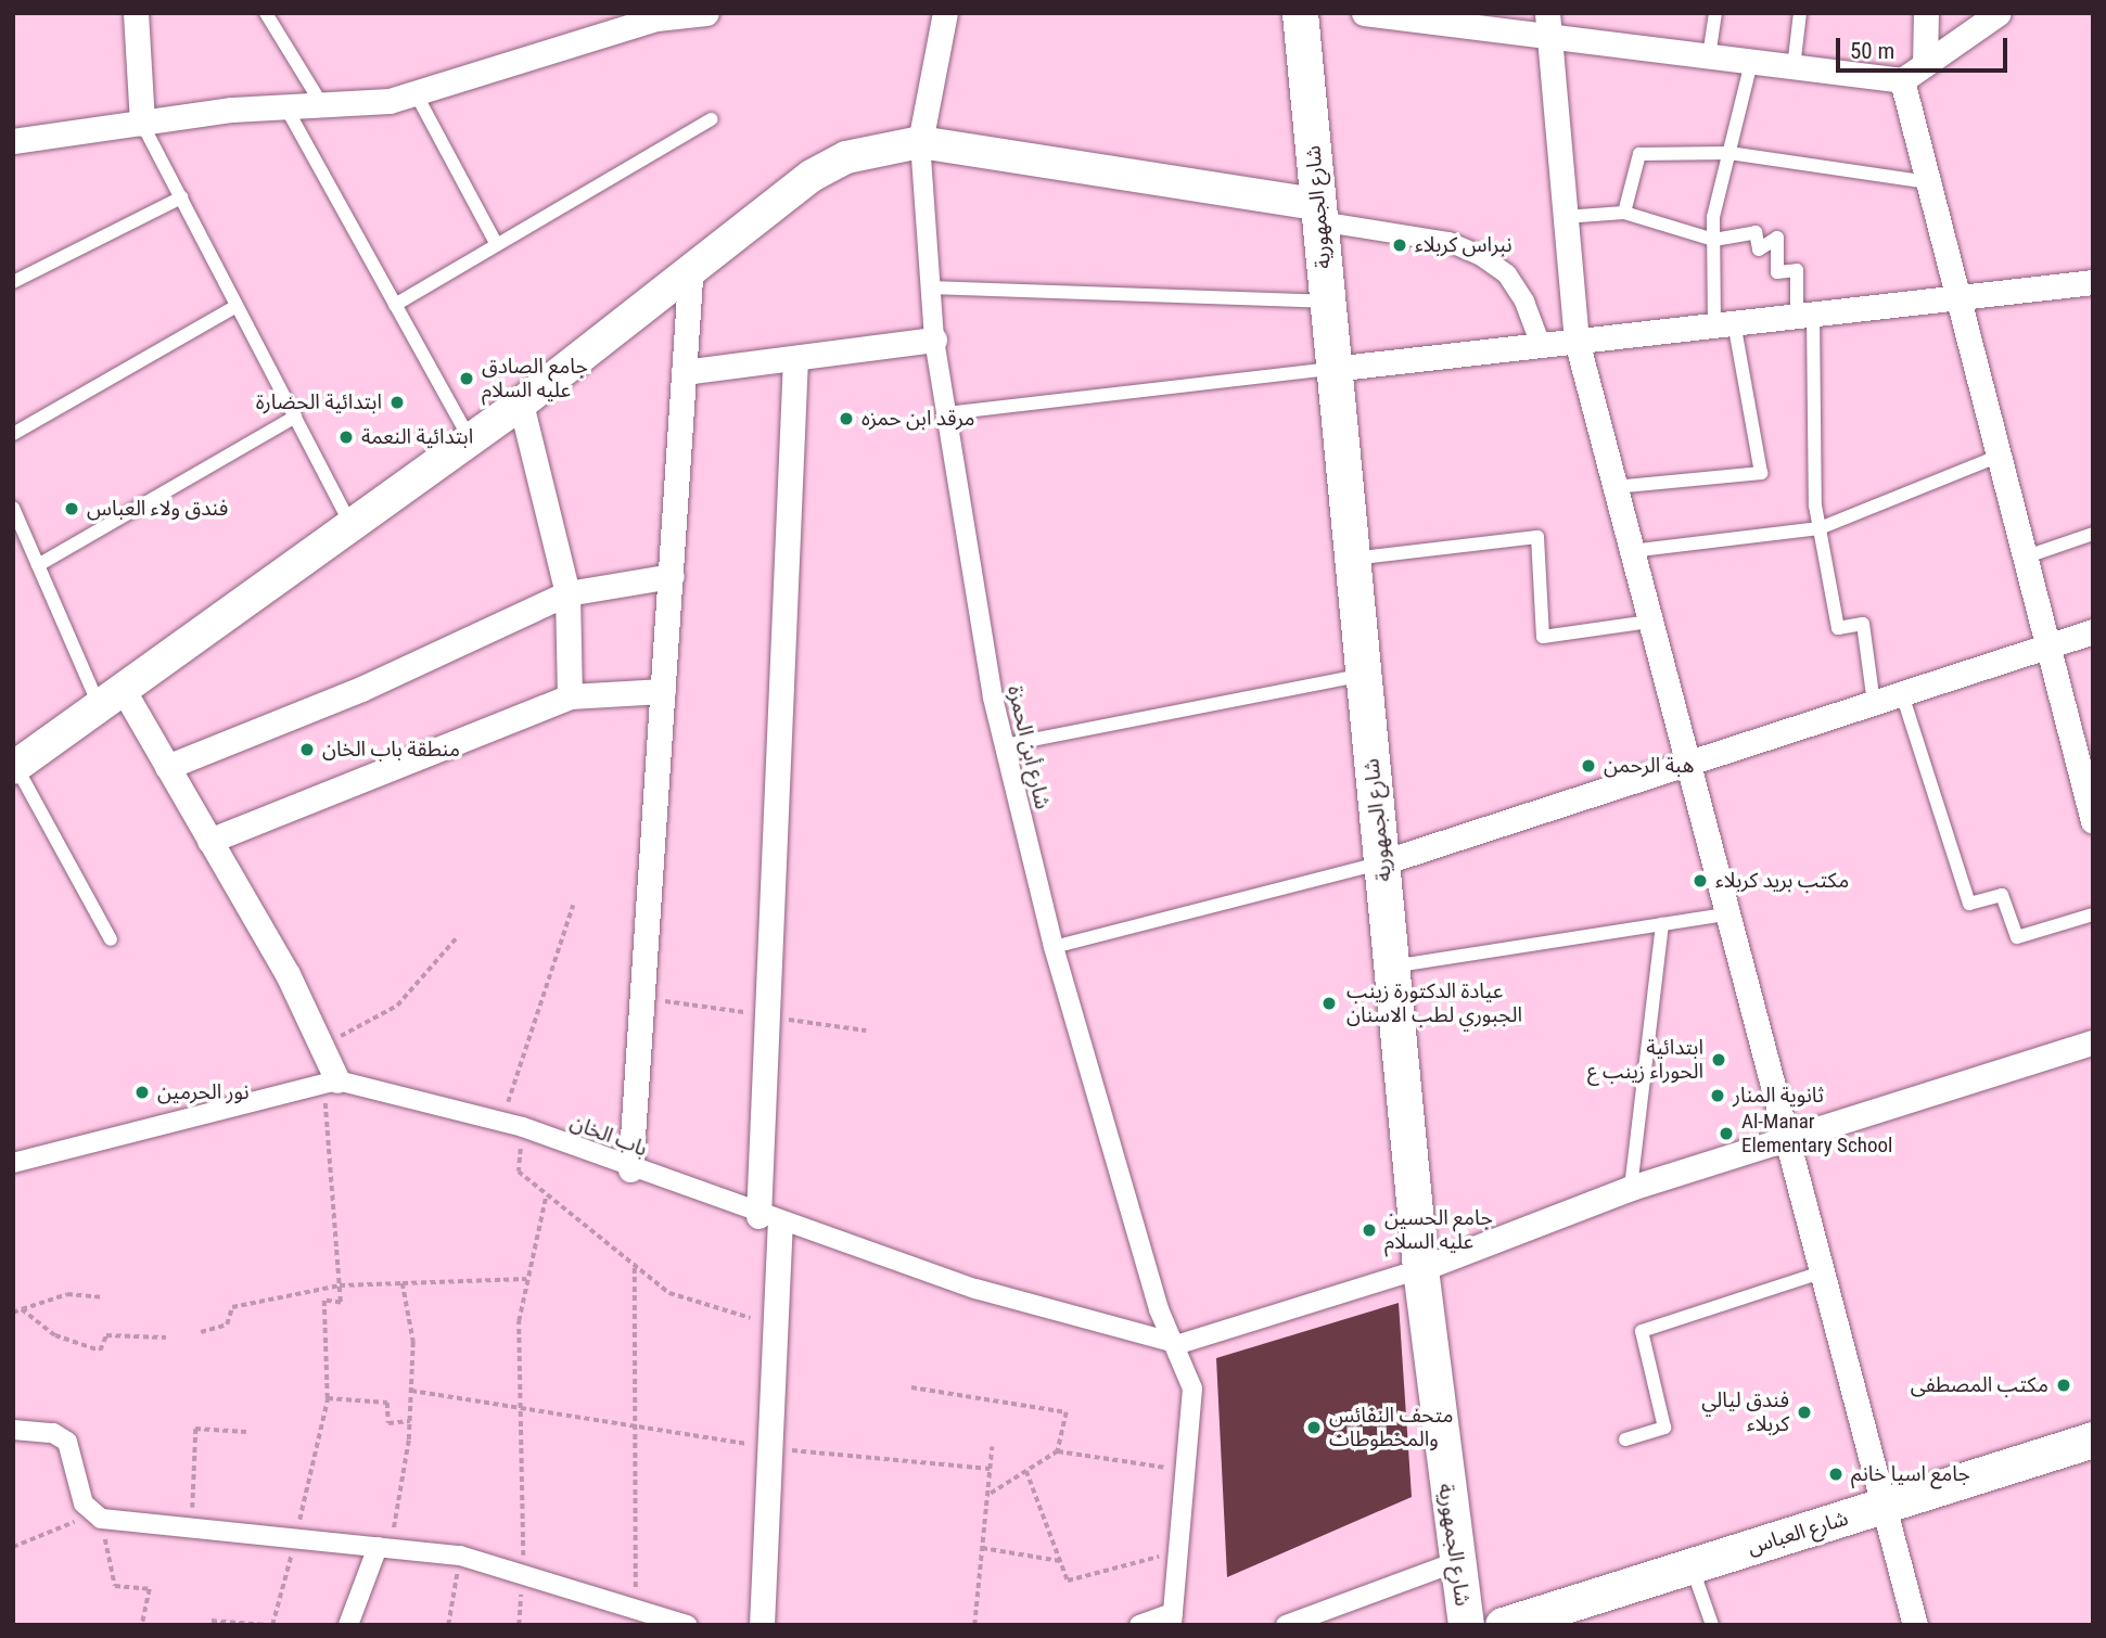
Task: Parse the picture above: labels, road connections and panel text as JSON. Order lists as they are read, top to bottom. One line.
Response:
{"streets":{"main road":["شارع الجمهورية","شارع العباس"],"street":["شارع أبن الحمزة","باب الخان"]},"crossings":[["شارع أبن الحمزة","باب الخان"]],"places":["نبراس كربلاء","جامع الصادق عليه السلام","ابتدائية الحضارة","مرقد ابن حمزه","ابتدائية النعمة","فندق ولاء العباس","منطقة باب الخان","هبة الرحمن","مكتب بريد كربلاء","عيادة الدكتورة زينب الجبوري لطب الاسنان","ابتدائية الحوراء زينب ع","نور الحرمين","ثانوية المنار","Al-Manar Elementary School","جامع الحسين عليه السلام","مكتب المصطفى","فندق ليالي كربلاء","متحف النفائس والمخطوطات","جامع اسيا خانم"],"scale_bar":"50 m"}
